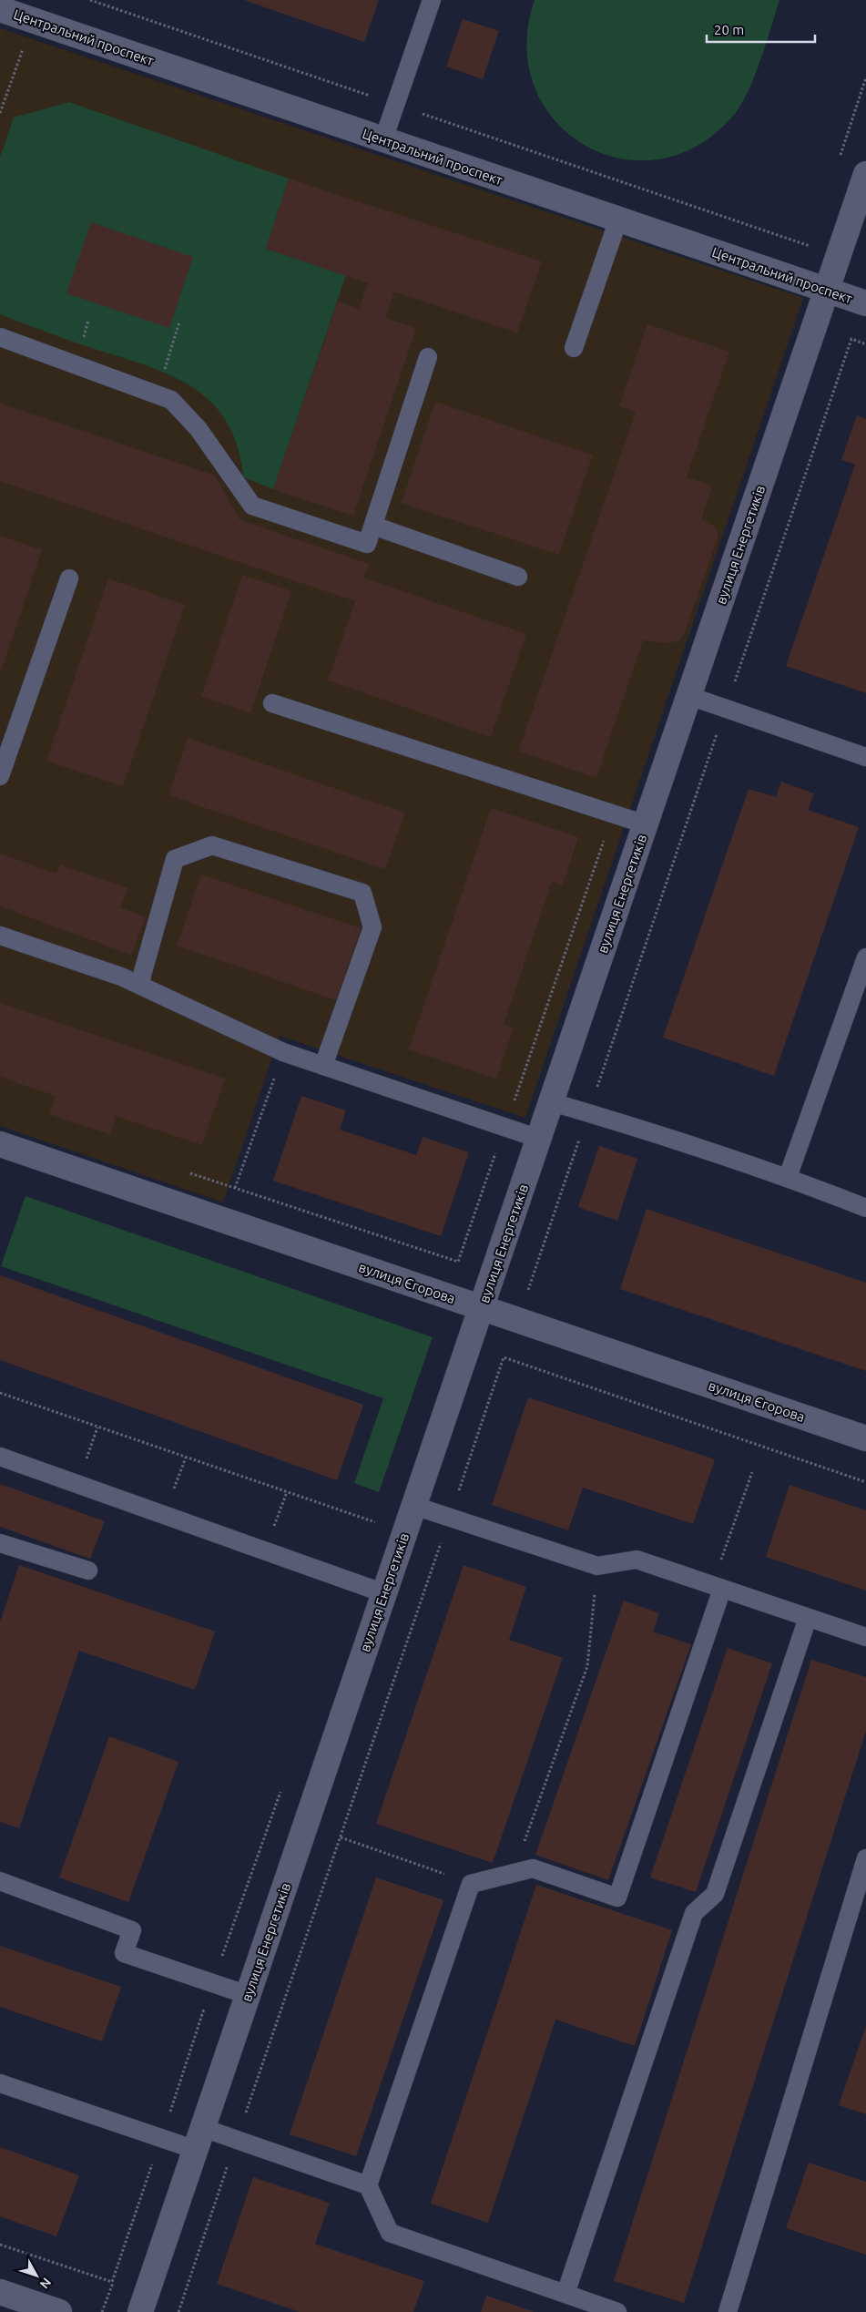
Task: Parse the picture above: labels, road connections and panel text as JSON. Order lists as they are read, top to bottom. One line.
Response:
{"streets":{"street":["Центральний проспект","вулиця Енергетиків","вулиця Єгорова"]},"crossings":[["Центральний проспект","вулиця Енергетиків"],["вулиця Енергетиків","вулиця Єгорова"]],"scale_bar":"20 m","north":"bottom right"}
